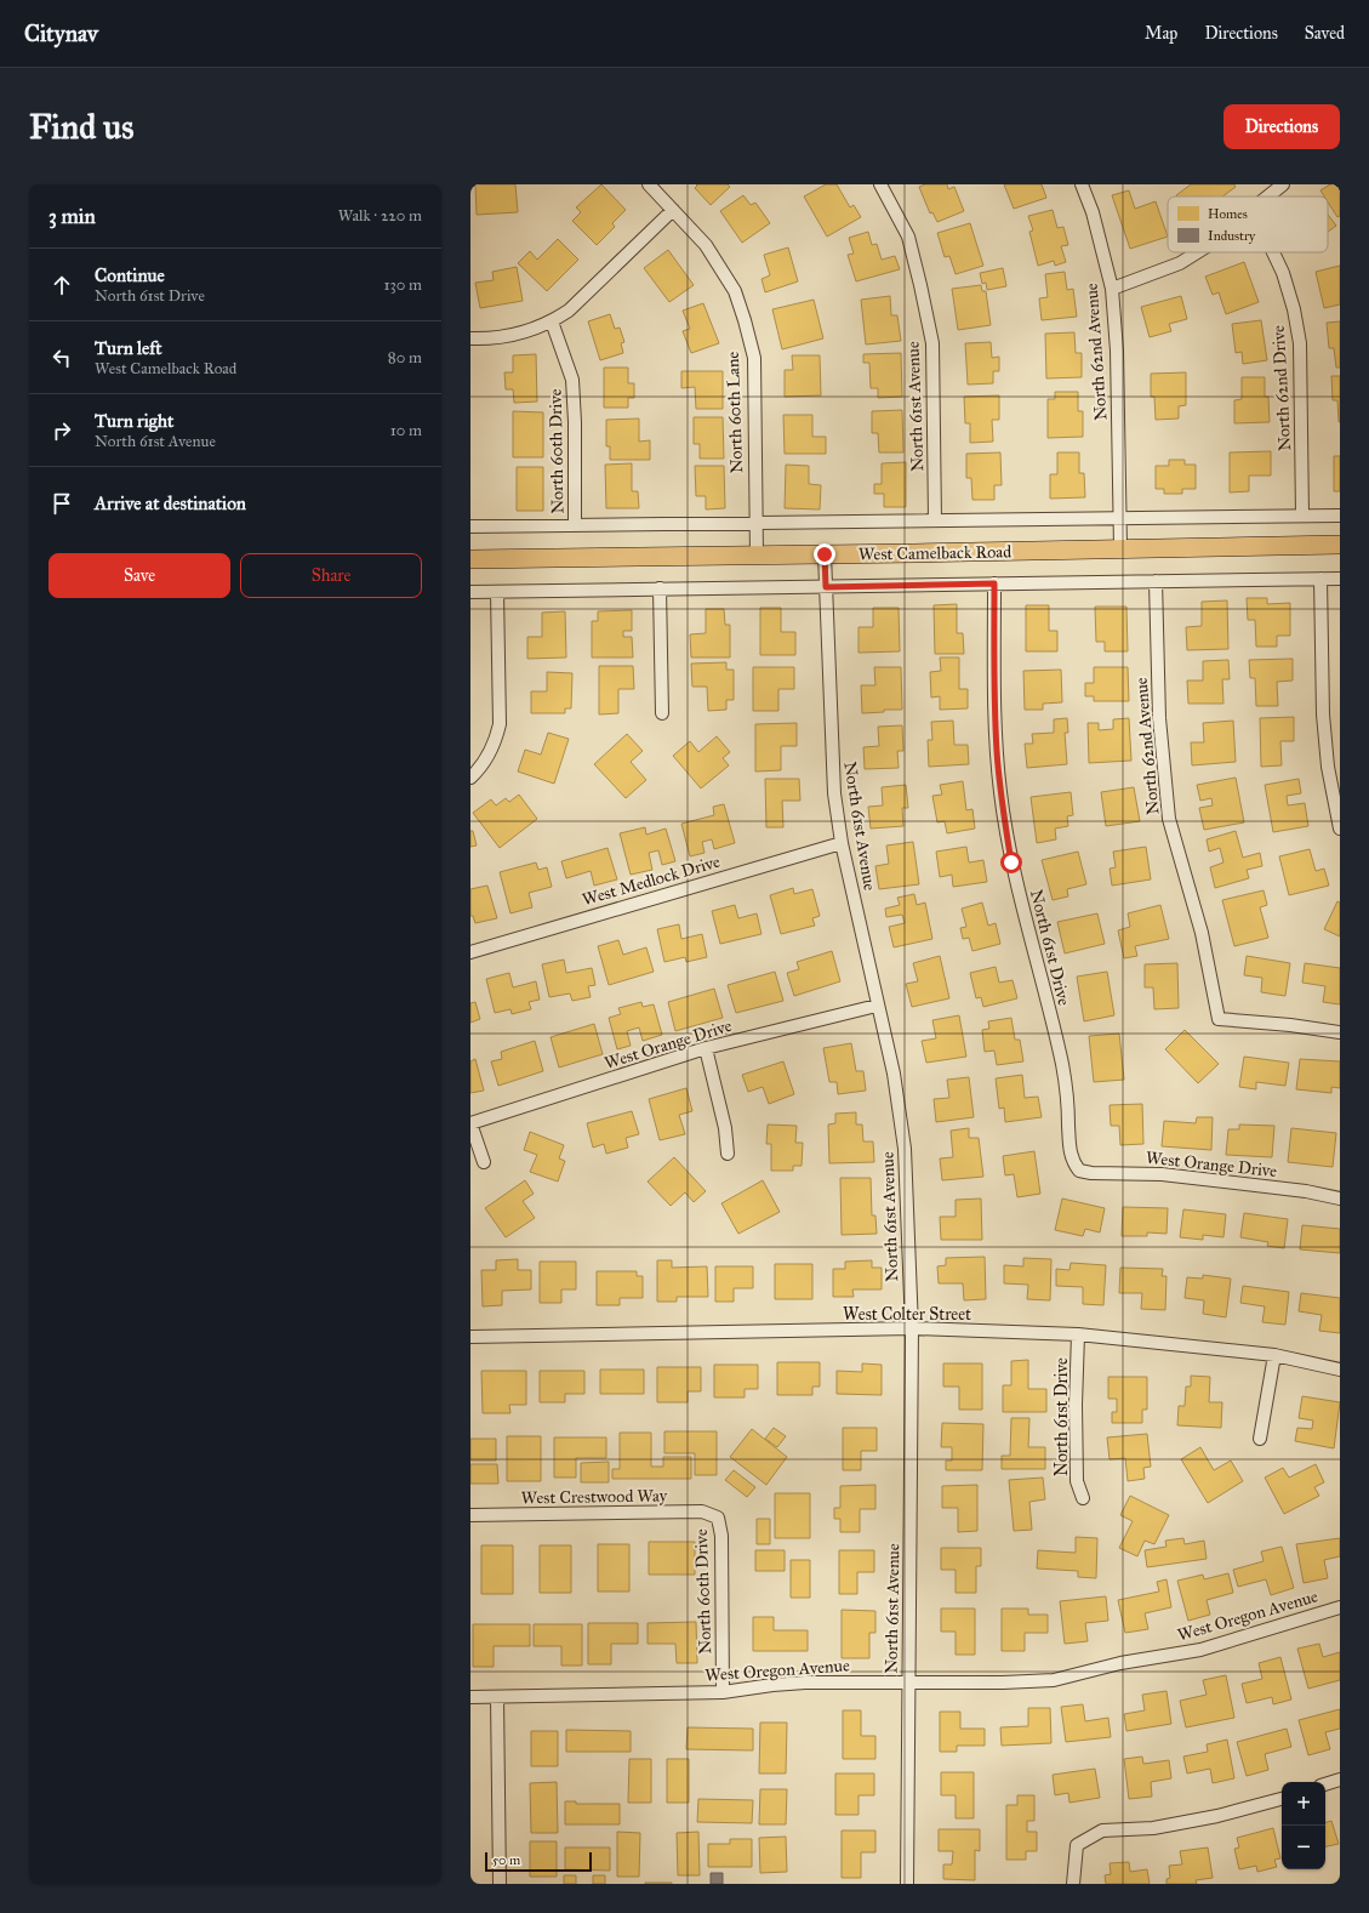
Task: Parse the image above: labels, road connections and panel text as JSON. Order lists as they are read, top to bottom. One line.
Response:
{"streets":{"main road":["West Camelback Road"],"street":["North 62nd Avenue","North 62nd Drive","North 61st Avenue","North 60th Lane","North 60th Drive","West Medlock Drive","North 61st Drive","West Orange Drive","West Colter Street","West Crestwood Way","West Oregon Avenue"]},"crossings":[["North 62nd Avenue","West Camelback Road"],["North 62nd Drive","West Camelback Road"],["North 61st Avenue","West Camelback Road"],["North 61st Avenue","West Medlock Drive"],["North 61st Avenue","West Orange Drive"],["North 61st Avenue","West Colter Street"],["North 61st Avenue","West Oregon Avenue"],["North 60th Lane","West Camelback Road"],["North 60th Drive","West Camelback Road"],["North 60th Drive","West Crestwood Way"],["North 60th Drive","West Oregon Avenue"],["West Camelback Road","North 61st Drive"],["North 61st Drive","West Orange Drive"],["North 61st Drive","West Colter Street"]],"legend":["Homes","Industry"],"scale_bar":"50 m","page":{"header":"Citynav","nav":["Map","Directions","Saved"],"buttons":["Directions",["Save","Share"]],"title":"Find us","heading":["3 min","Walk · 220 m"],"list":[["Continue","North 61st Drive","130 m"],["Turn left","West Camelback Road","80 m"],["Turn right","North 61st Avenue","10 m"],"Arrive at destination"],"map_buttons":["+","−"],"scale":"50 m"}}
